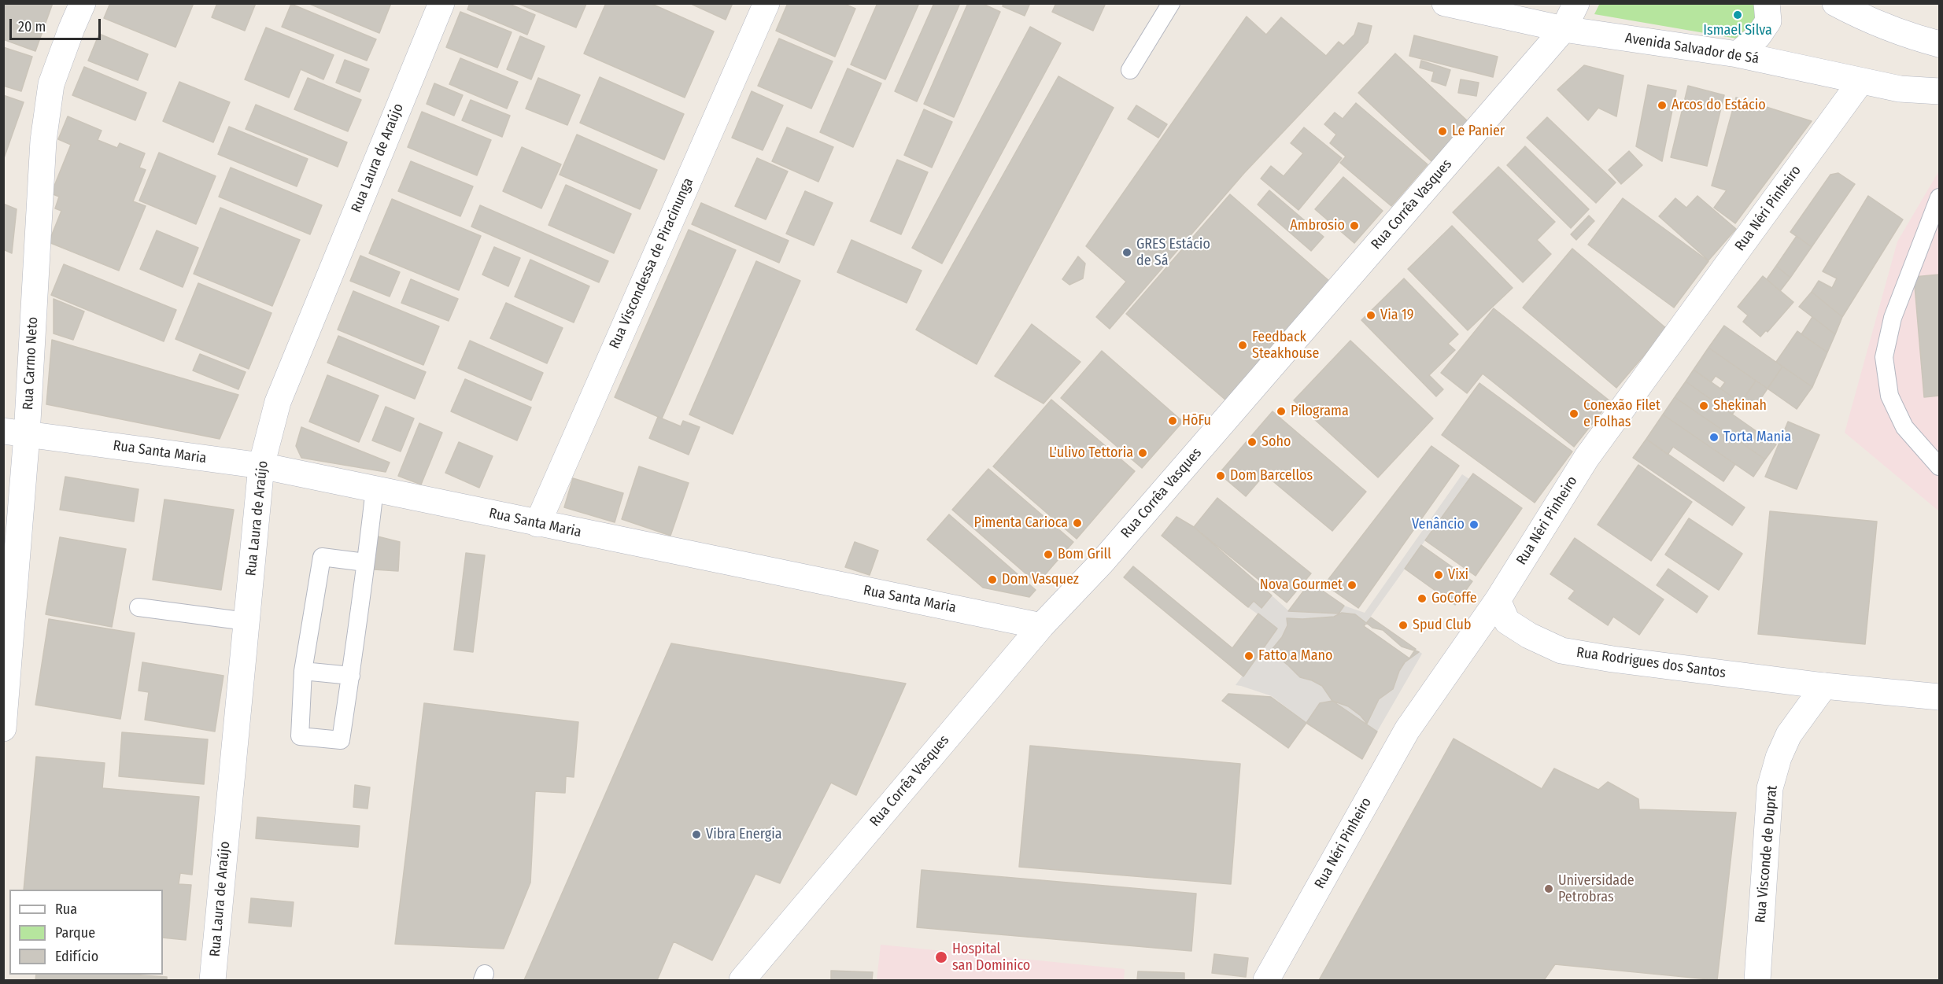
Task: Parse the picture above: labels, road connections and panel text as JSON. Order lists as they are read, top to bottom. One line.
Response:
{"streets":{"street":["Avenida Salvador de Sá","Rua Laura de Araújo","Rua Corrêa Vasques","Rua Néri Pinheiro","Rua Viscondessa de Piracinunga","Rua Carmo Neto","Rua Santa Maria","Rua Rodrigues dos Santos","Rua Visconde de Duprat"]},"crossings":[["Avenida Salvador de Sá","Rua Corrêa Vasques"],["Avenida Salvador de Sá","Rua Néri Pinheiro"],["Rua Laura de Araújo","Rua Santa Maria"],["Rua Corrêa Vasques","Rua Santa Maria"],["Rua Néri Pinheiro","Rua Rodrigues dos Santos"],["Rua Viscondessa de Piracinunga","Rua Santa Maria"],["Rua Carmo Neto","Rua Santa Maria"],["Rua Rodrigues dos Santos","Rua Visconde de Duprat"]],"places":["Ismael Silva","Arcos do Estácio","Le Panier","Ambrosio","GRES Estácio de Sá","Via 19","Feedback Steakhouse","Shekinah","Pilograma","Conexão Filet e Folhas","HōFu","Torta Mania","Soho","L'ulivo Tettoria","Dom Barcellos","Pimenta Carioca","Venâncio","Bom Grill","Vixi","Dom Vasquez","Nova Gourmet","GoCoffe","Spud Club","Fatto a Mano","Vibra Energia","Universidade Petrobras","Hospital san Dominico"],"legend":["Rua","Parque","Edifício"],"scale_bar":"20 m"}
